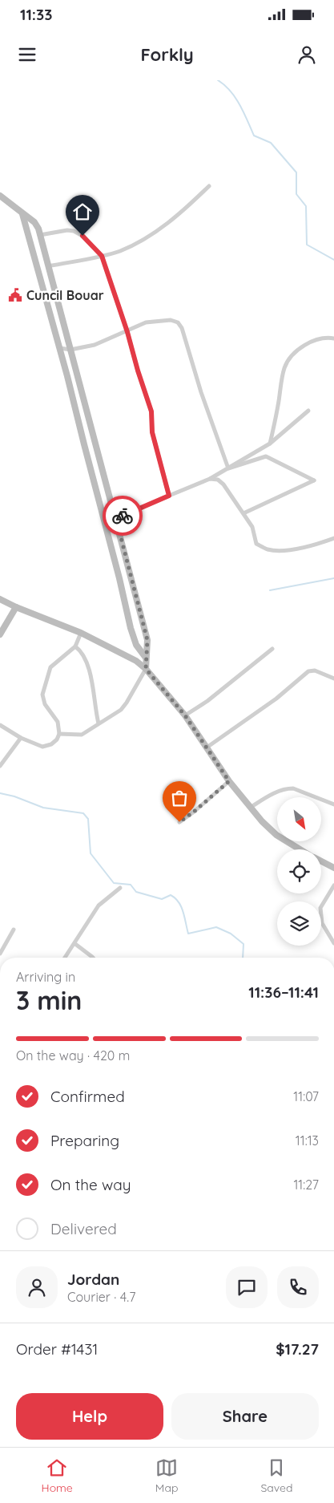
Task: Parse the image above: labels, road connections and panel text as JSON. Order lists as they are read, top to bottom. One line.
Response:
{"places":{"public building":["Cuncil Bouar"]},"north":"bottom right","page":{"status":"11:33","header":"Forkly","heading":["3 min","Arriving in","11:36–11:41"],"panel":["Jordan","Courier · 4.7","Order #1431","$17.27"],"bar":"On the way · 420 m","list":[["Confirmed","11:07"],["Preparing","11:13"],["On the way","11:27"],"Delivered"],"buttons":["Help","Share"],"tabs":["Home","Map","Saved"]}}
